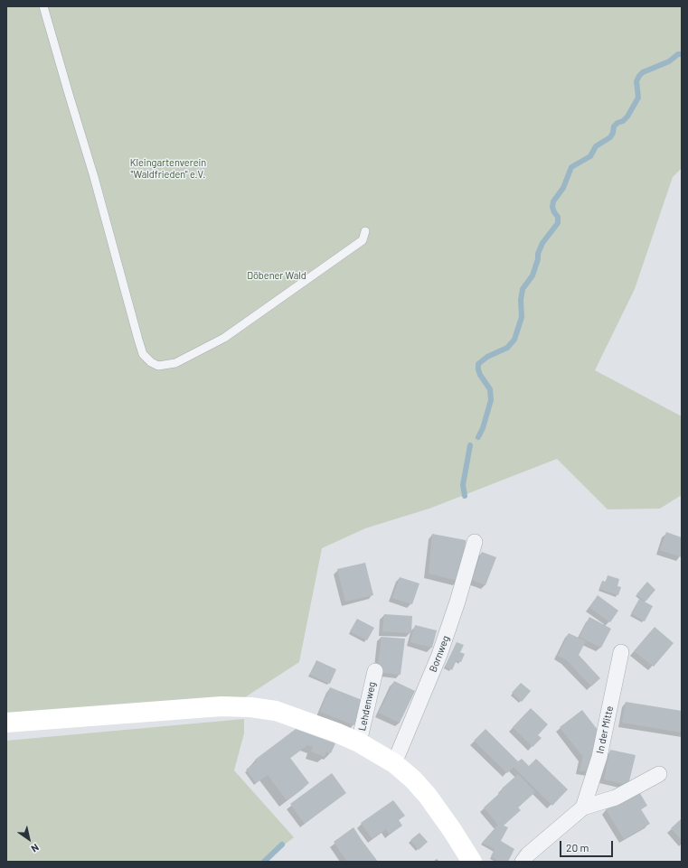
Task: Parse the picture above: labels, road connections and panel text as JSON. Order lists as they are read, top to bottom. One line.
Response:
{"streets":{"street":["Bornweg","Lehdenweg","In der Mitte"]},"parks":["Kleingartenverein \"Waldfrieden\" e.V.","Döbener Wald"],"scale_bar":"20 m","north":"bottom right"}
